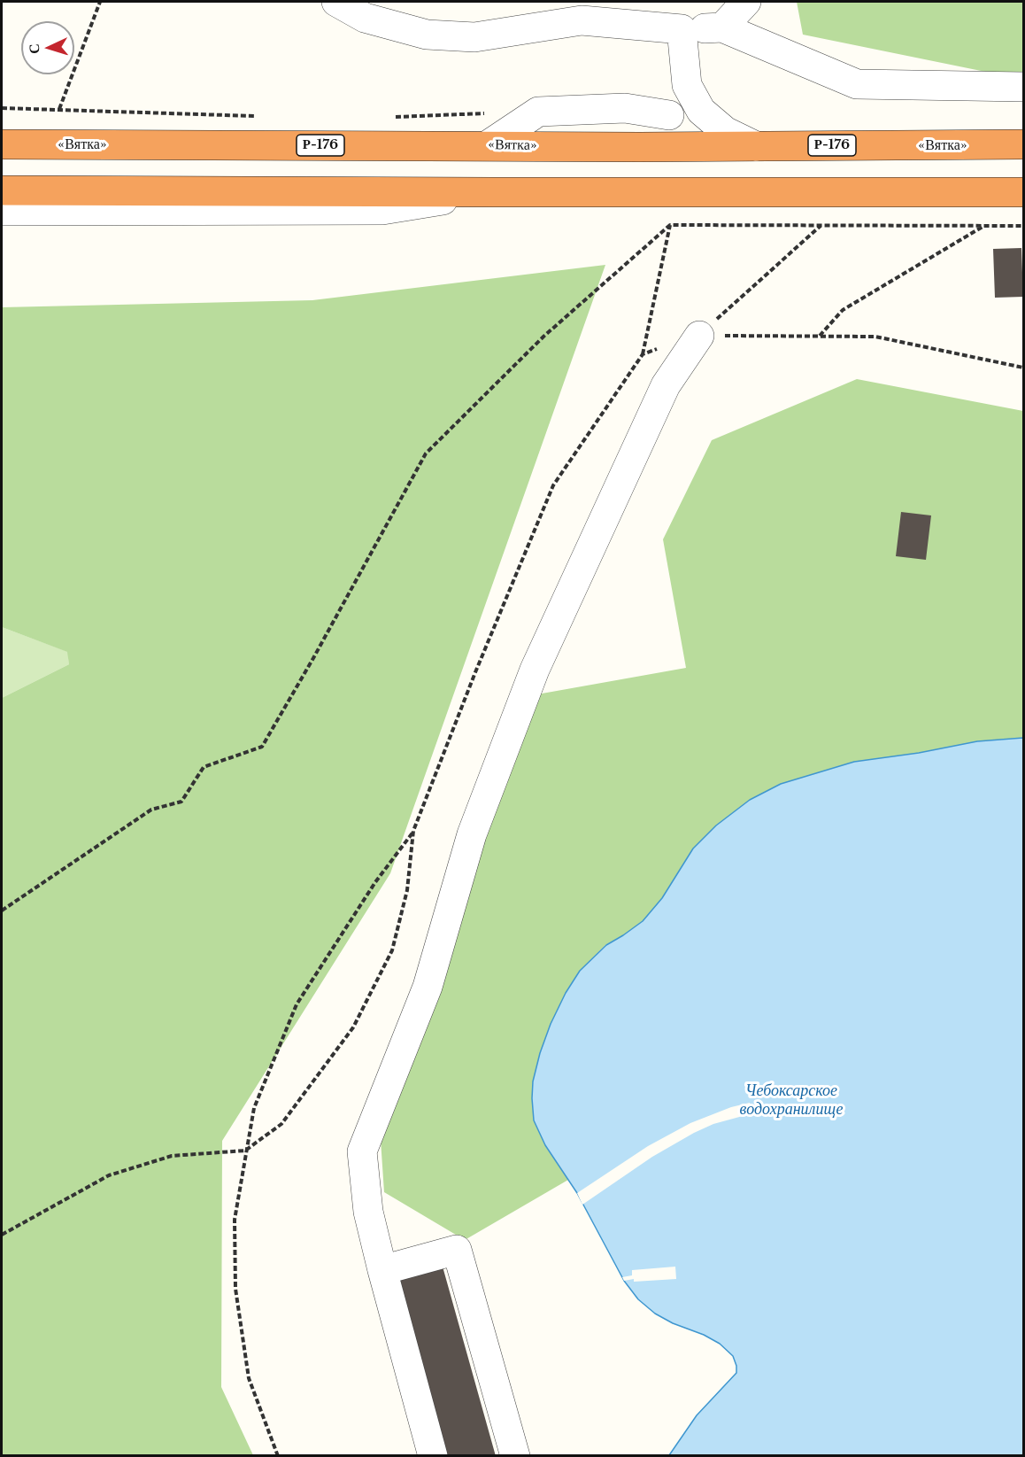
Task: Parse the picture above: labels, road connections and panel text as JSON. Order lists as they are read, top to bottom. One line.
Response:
{"streets":{"highway":["«Вятка»","Р-176"]},"water":["Чебоксарское водохранилище"],"north":"left"}
